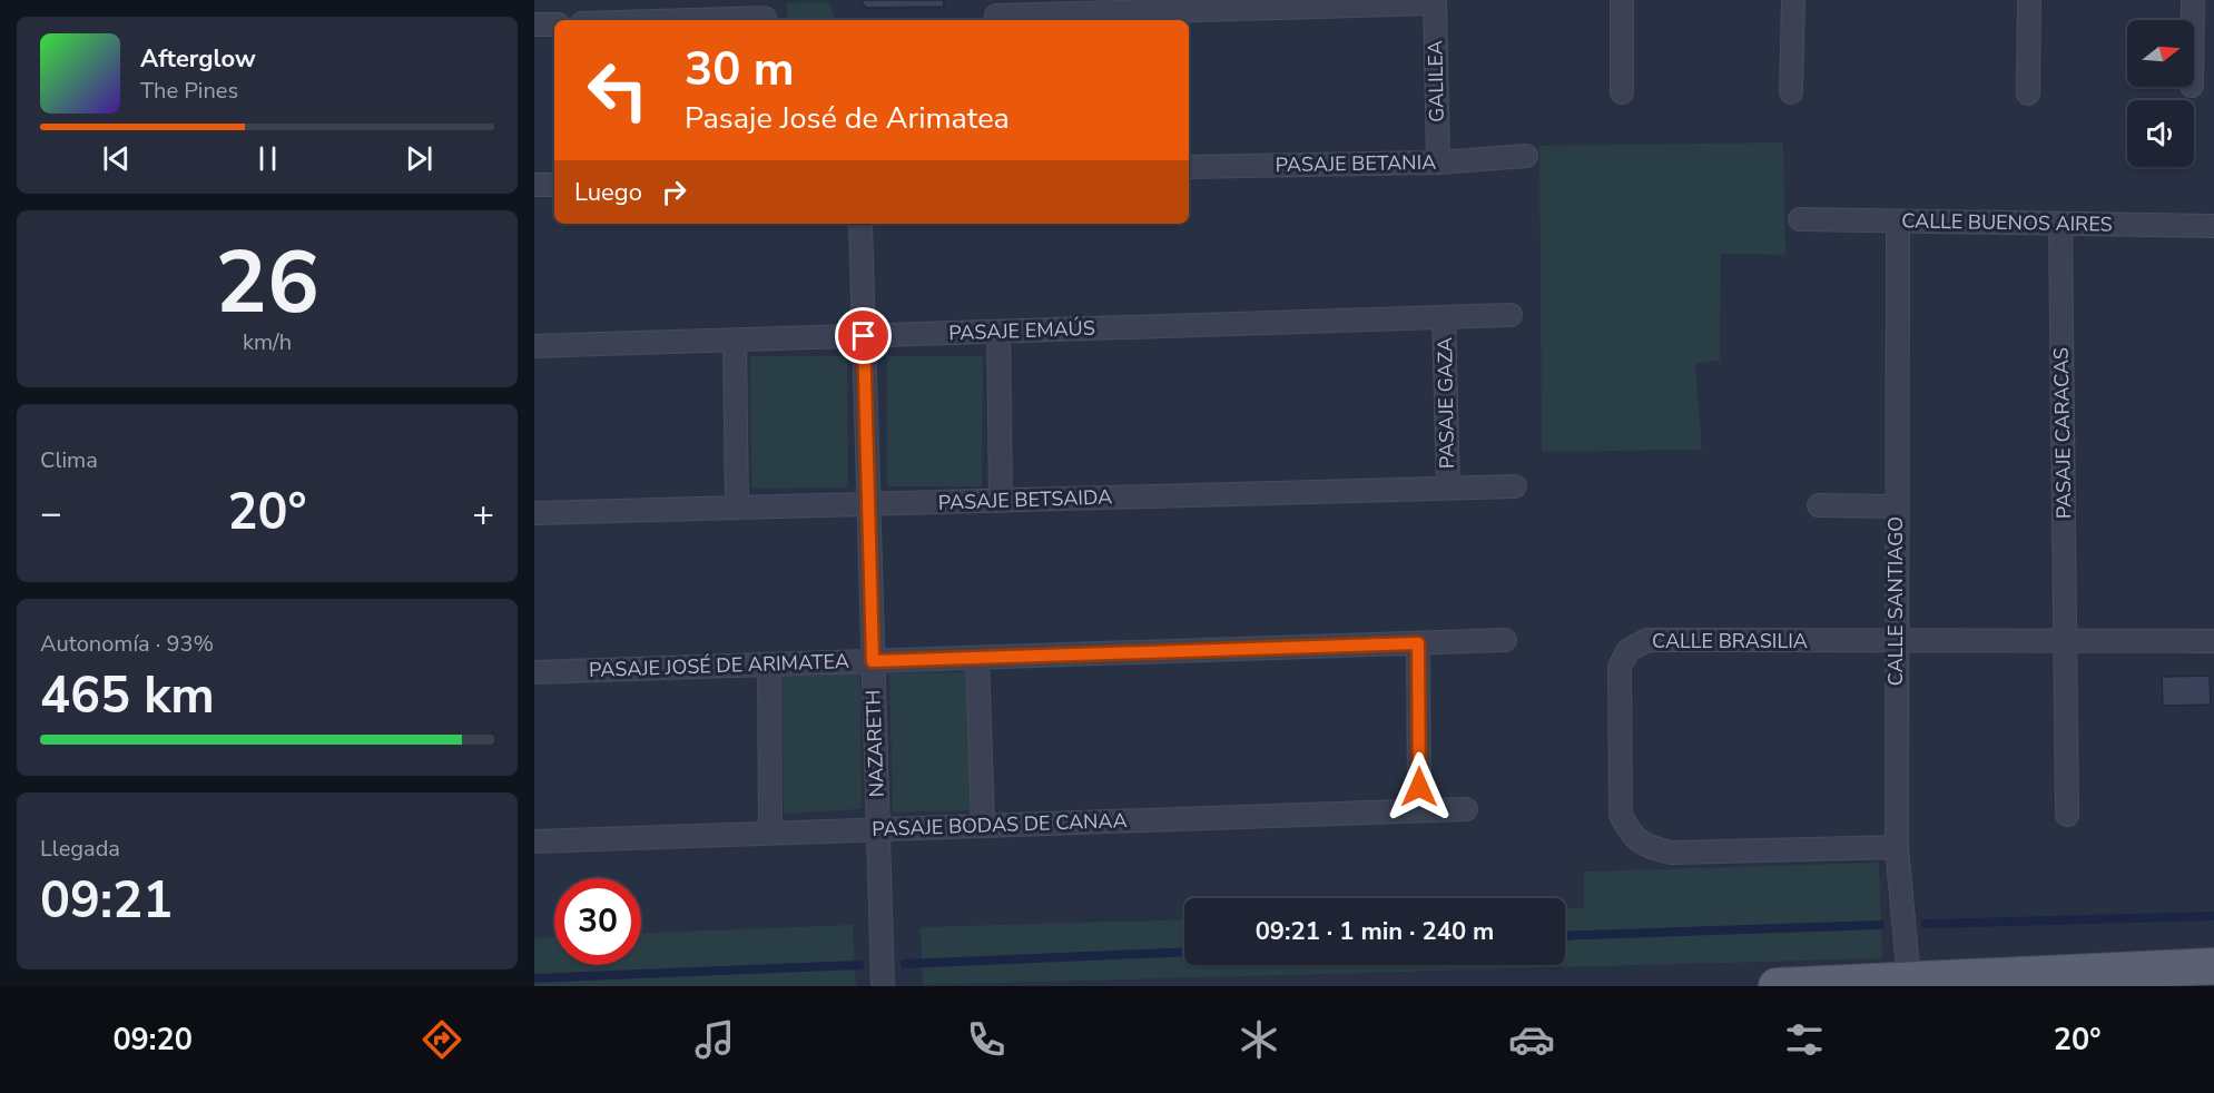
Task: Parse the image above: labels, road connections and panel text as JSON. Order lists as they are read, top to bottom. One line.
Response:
{"streets":{"street":["GALILEA","PASAJE BETANIA","CALLE BUENOS AIRES","PASAJE EMAÚS","PASAJE GAZA","PASAJE CARACAS","PASAJE BETSAIDA","CALLE SANTIAGO","CALLE BRASILIA","PASAJE JOSÉ DE ARIMATEA","NAZARETH","PASAJE BODAS DE CANAA"]},"crossings":[["GALILEA","PASAJE BETANIA"],["CALLE BUENOS AIRES","PASAJE CARACAS"],["CALLE BUENOS AIRES","CALLE SANTIAGO"],["PASAJE EMAÚS","PASAJE GAZA"],["PASAJE EMAÚS","NAZARETH"],["PASAJE GAZA","PASAJE BETSAIDA"],["PASAJE CARACAS","CALLE BRASILIA"],["PASAJE BETSAIDA","NAZARETH"],["CALLE SANTIAGO","CALLE BRASILIA"],["PASAJE JOSÉ DE ARIMATEA","NAZARETH"],["NAZARETH","PASAJE BODAS DE CANAA"]],"north":"right","page":{"turn":["30 m","Pasaje José de Arimatea"],"song":["Afterglow","The Pines"],"then":"Luego","tile":[["26","km/h"],"Clima",["Autonomía · 93%","465 km"],["Llegada","09:21"]],"heat":["−","20°","+"],"limit":"30","trip":"09:21 · 1 min · 240 m","tabs":["09:20","20°"]}}
